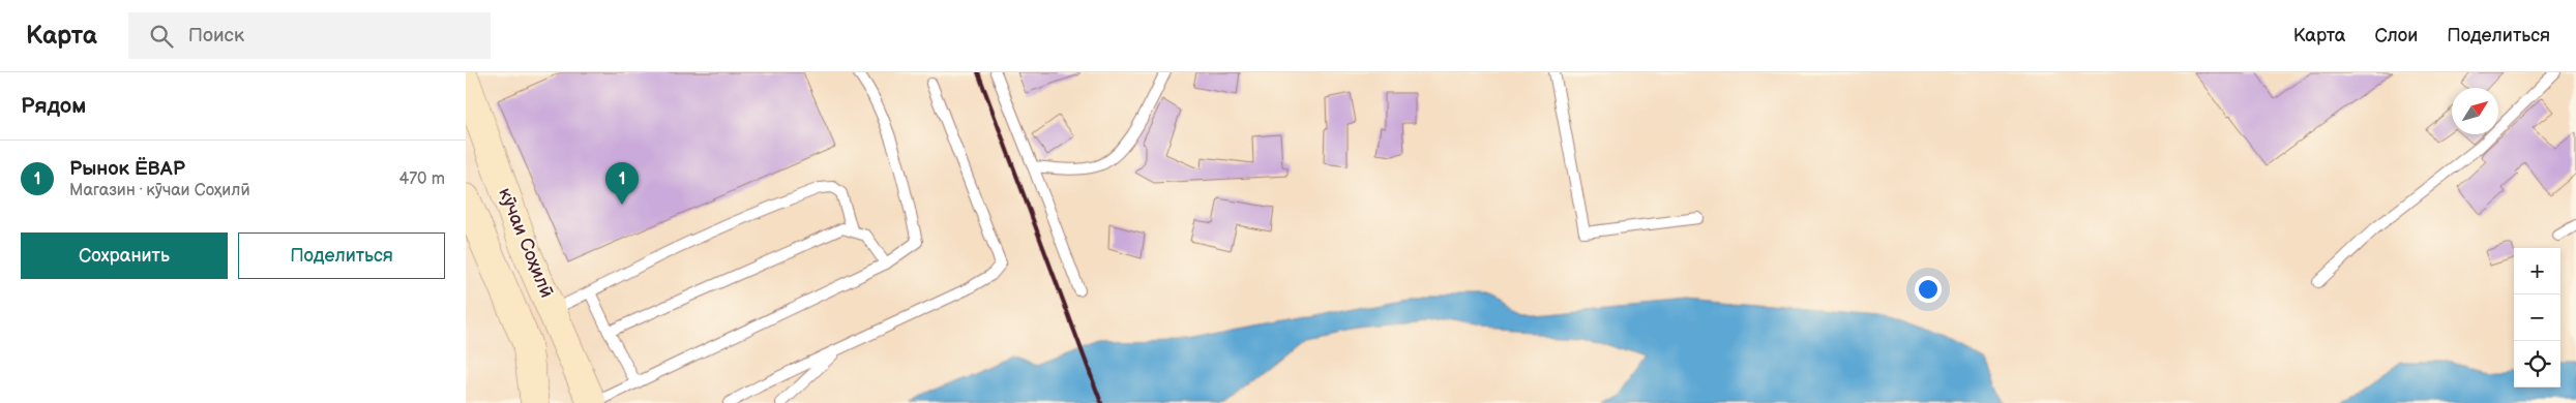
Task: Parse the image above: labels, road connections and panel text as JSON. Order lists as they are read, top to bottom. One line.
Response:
{"streets":{"street":["кӯчаи Соҳилӣ"]},"north":"top right","page":{"header":"Карта","search":"Поиск","nav":["Карта","Слои","Поделиться"],"heading":"Рядом","list":[{"mark":"1","name":"Рынок ЁВАР","note":"Магазин · кӯчаи Соҳилӣ","value":"470 m"}],"pins":"1","buttons":["Сохранить","Поделиться"],"map_buttons":["+","−"]}}
